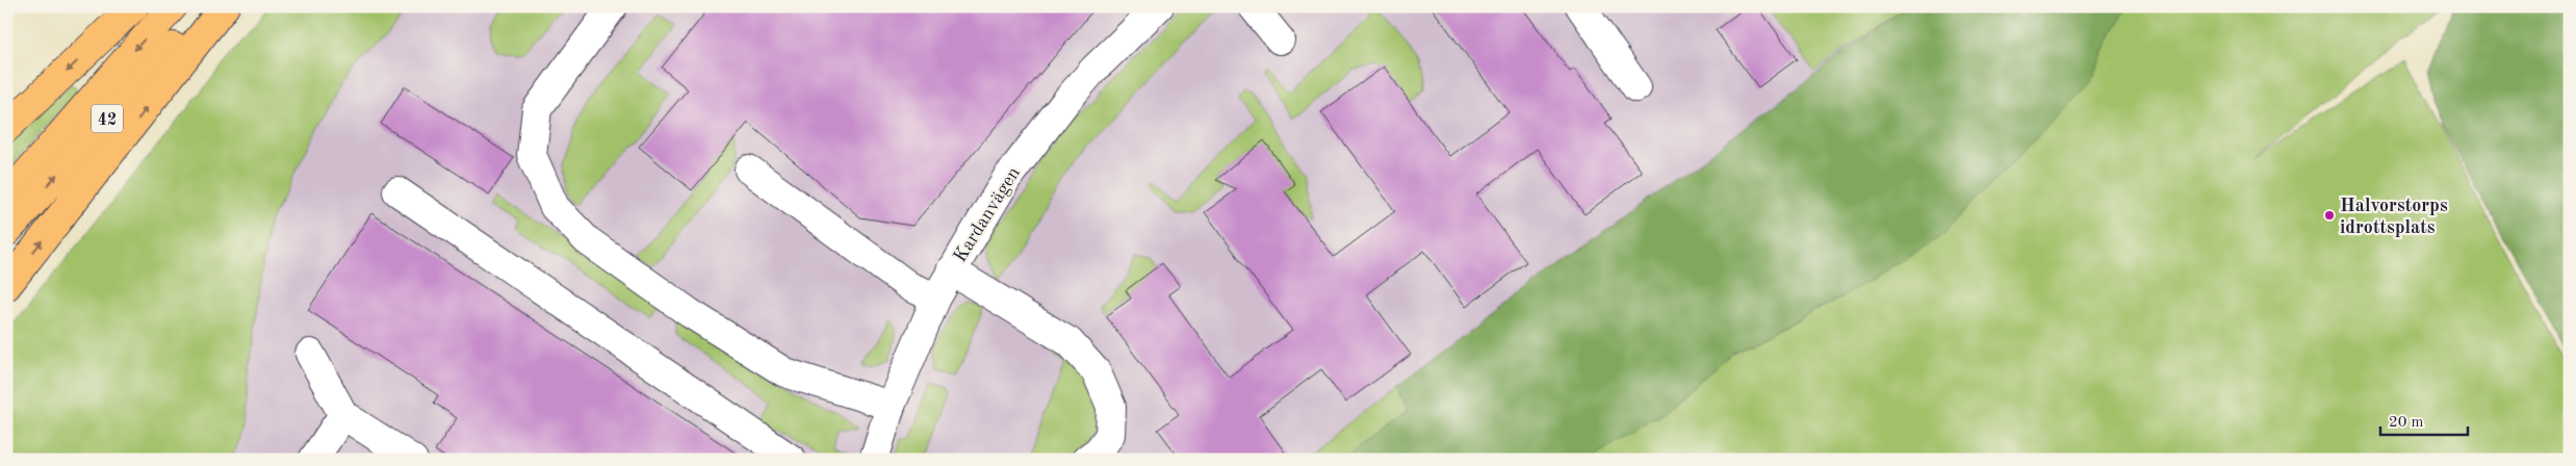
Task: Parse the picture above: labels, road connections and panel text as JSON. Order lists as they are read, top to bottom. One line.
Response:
{"streets":{"main road":["42"],"street":["Kardanvägen"]},"places":["Halvorstorps idrottsplats"],"scale_bar":"20 m"}
